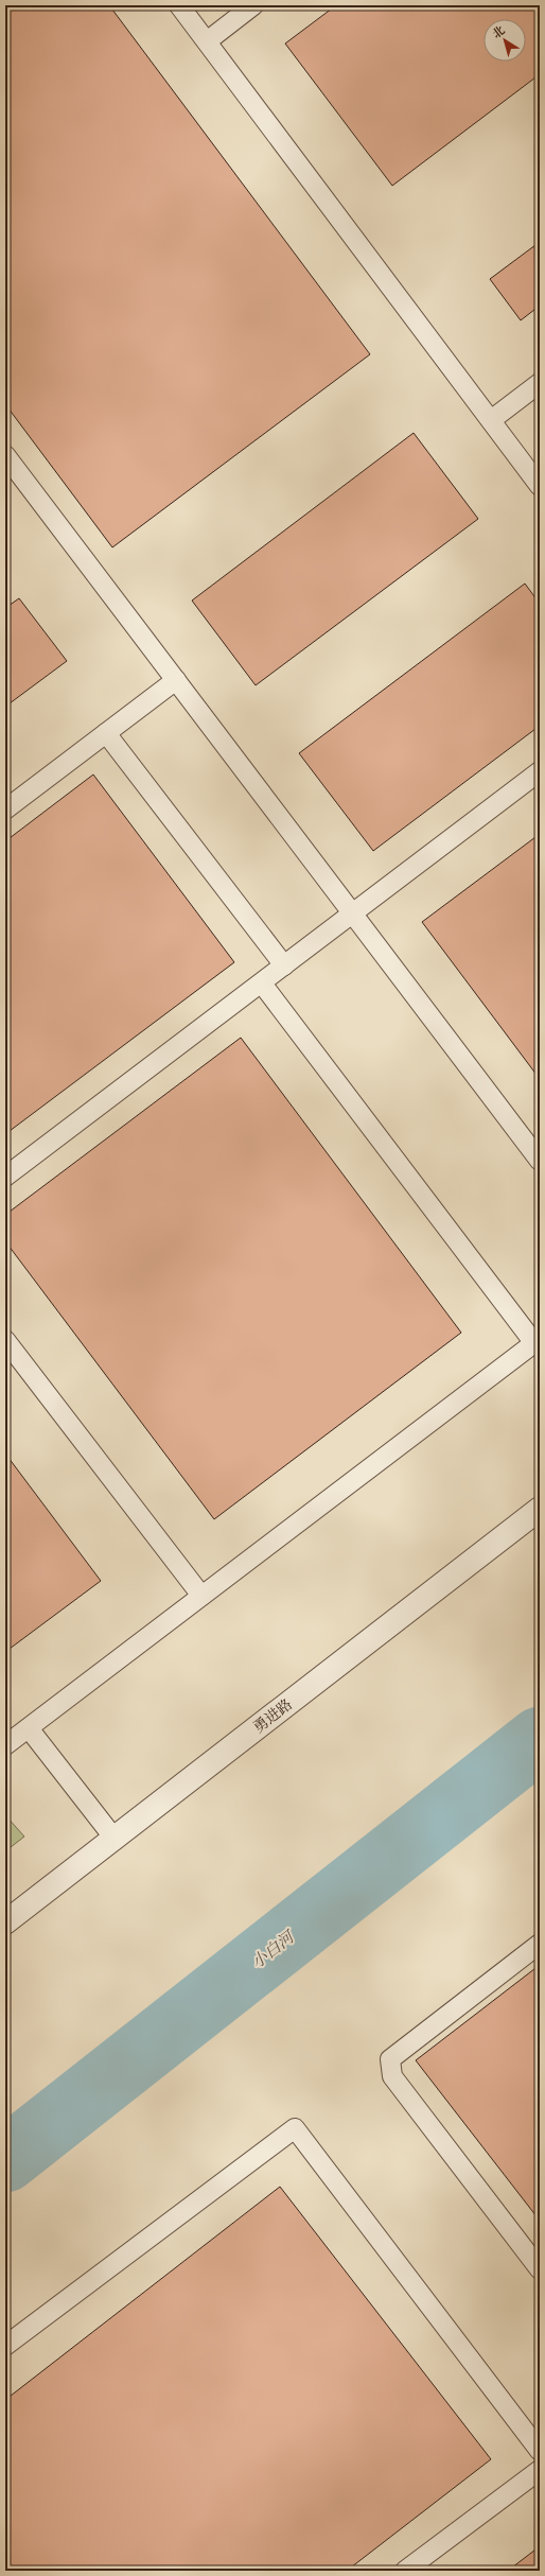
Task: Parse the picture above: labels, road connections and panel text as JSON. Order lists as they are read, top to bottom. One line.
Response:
{"streets":{"street":["勇进路"]},"water":["小白河"],"north":"top left"}
